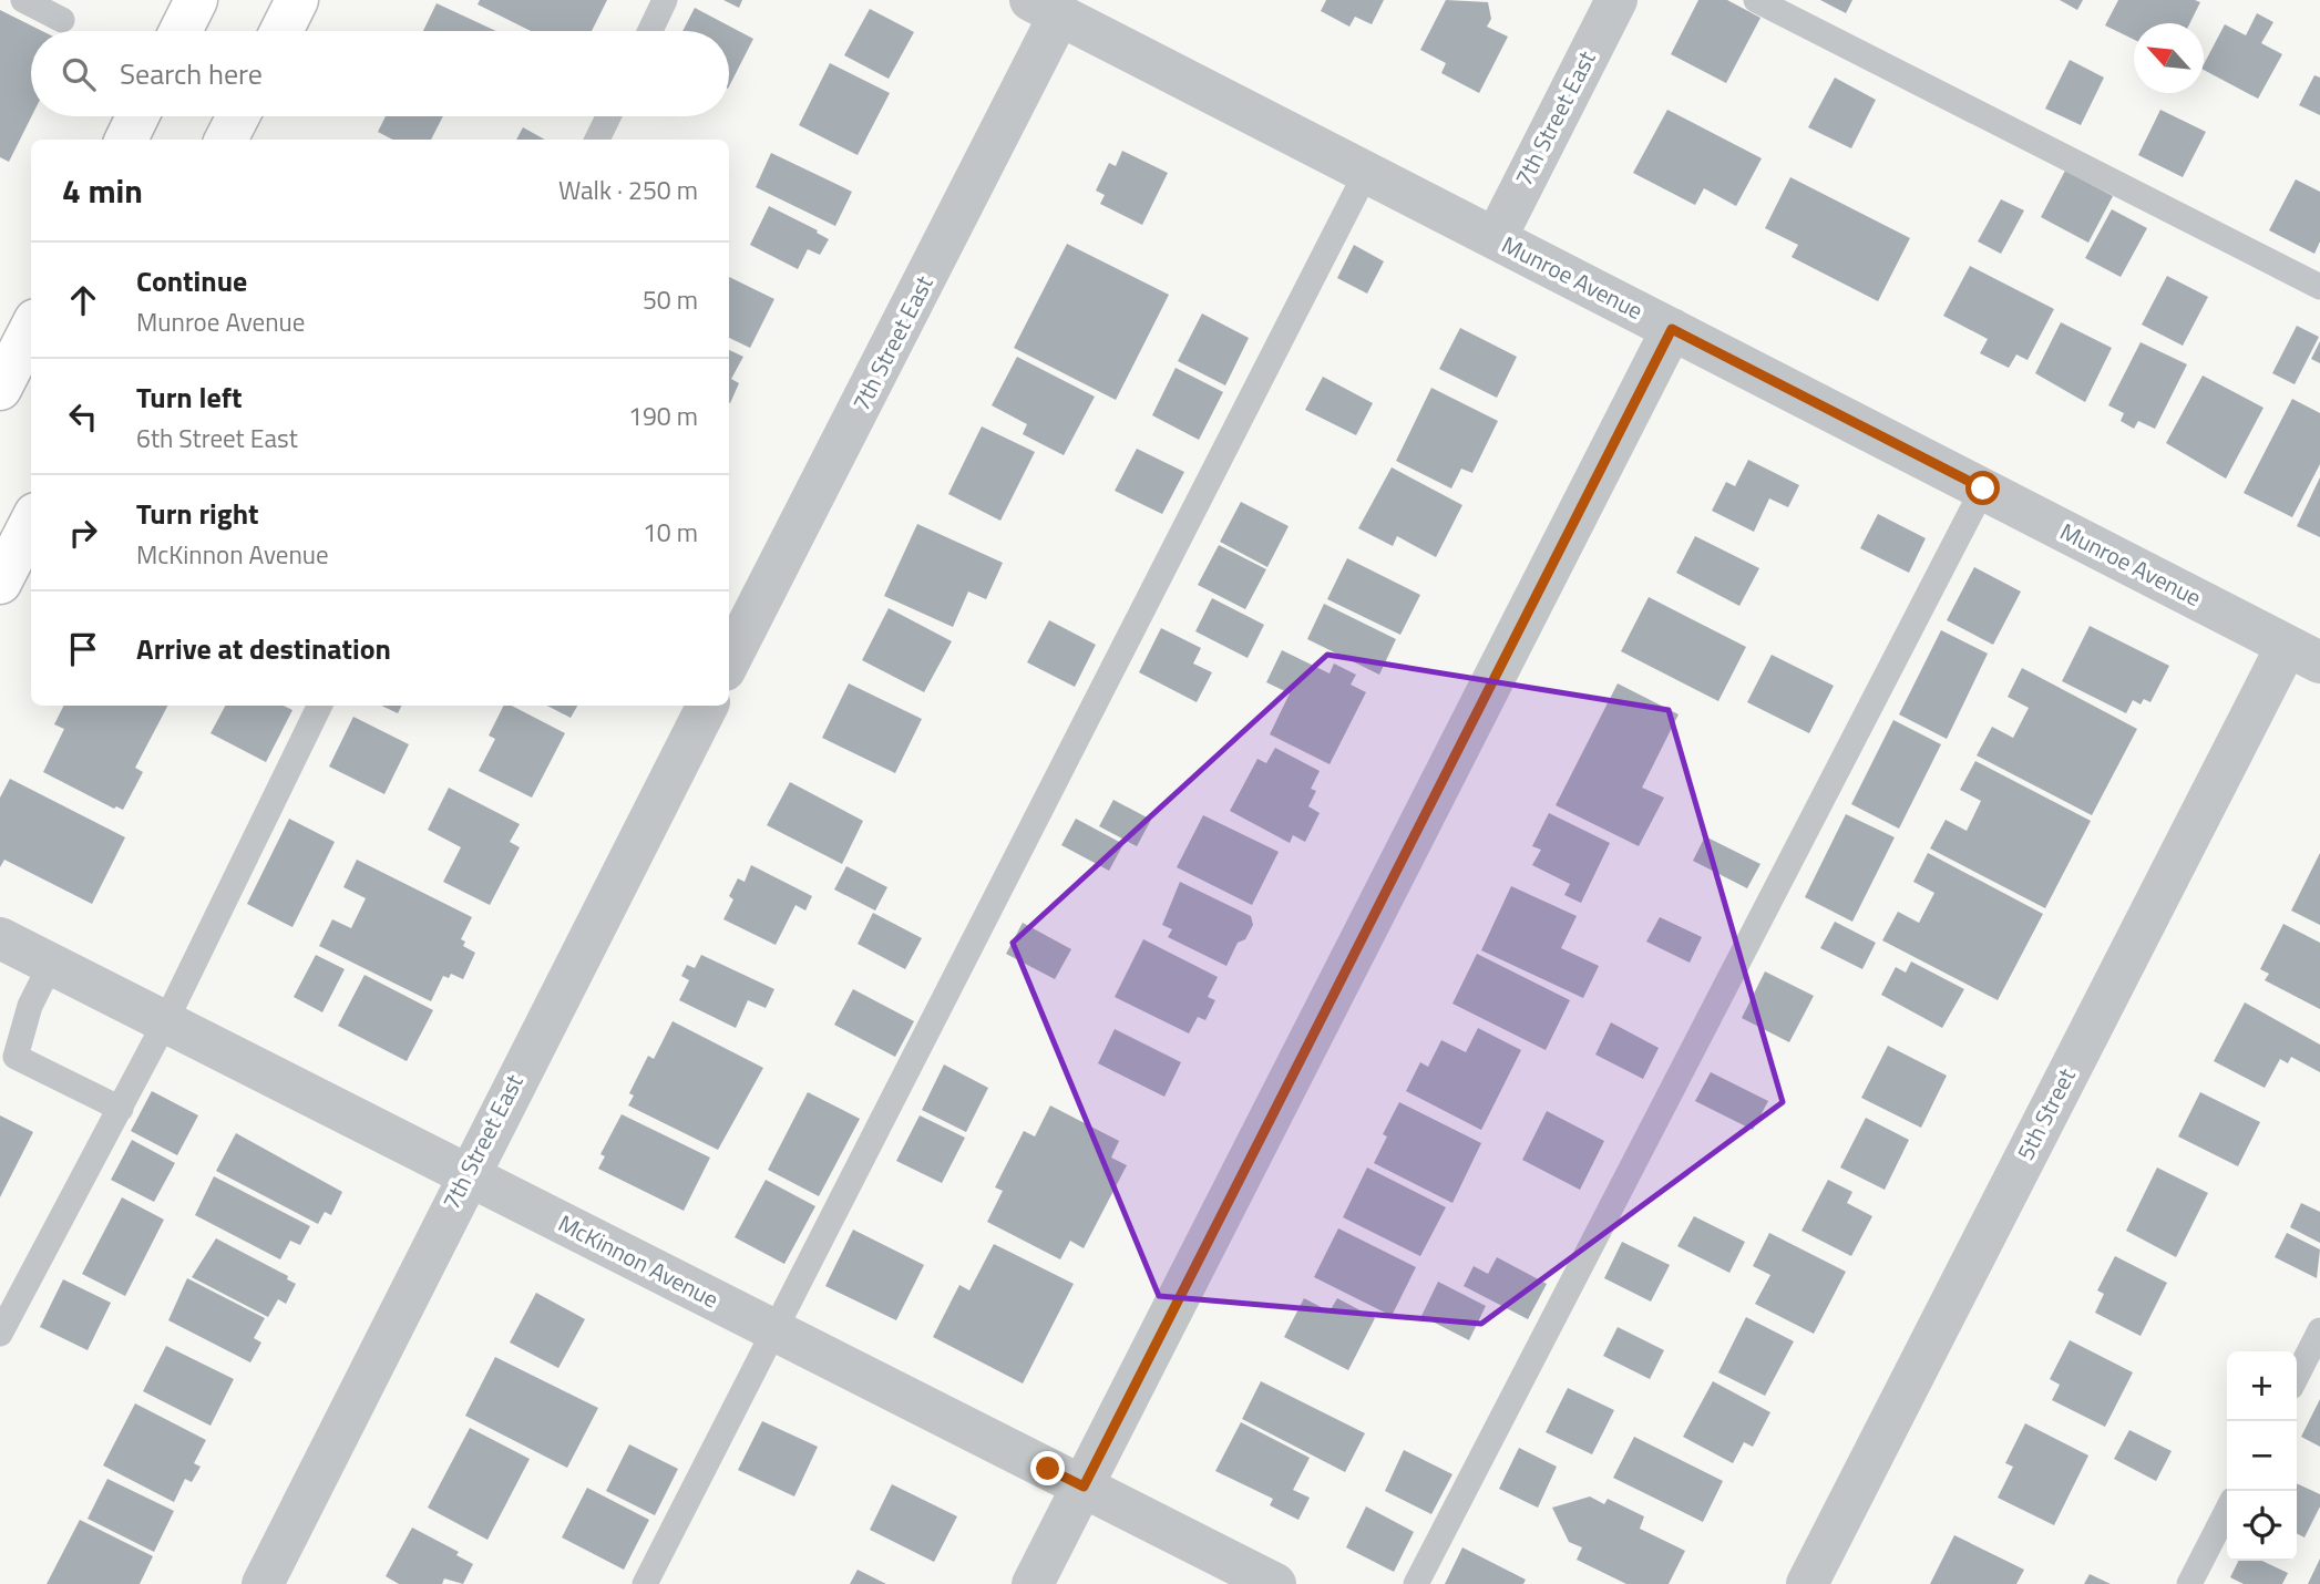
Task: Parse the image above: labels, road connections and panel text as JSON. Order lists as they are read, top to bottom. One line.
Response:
{"streets":{"street":["7th Street East","Munroe Avenue","5th Street","McKinnon Avenue"]},"crossings":[["7th Street East","Munroe Avenue"],["7th Street East","McKinnon Avenue"],["Munroe Avenue","5th Street"]],"north":"top left","page":{"search":"Search here","heading":["4 min","Walk · 250 m"],"list":[["Continue","Munroe Avenue","50 m"],["Turn left","6th Street East","190 m"],["Turn right","McKinnon Avenue","10 m"],"Arrive at destination"],"map_buttons":["+","−"]}}
